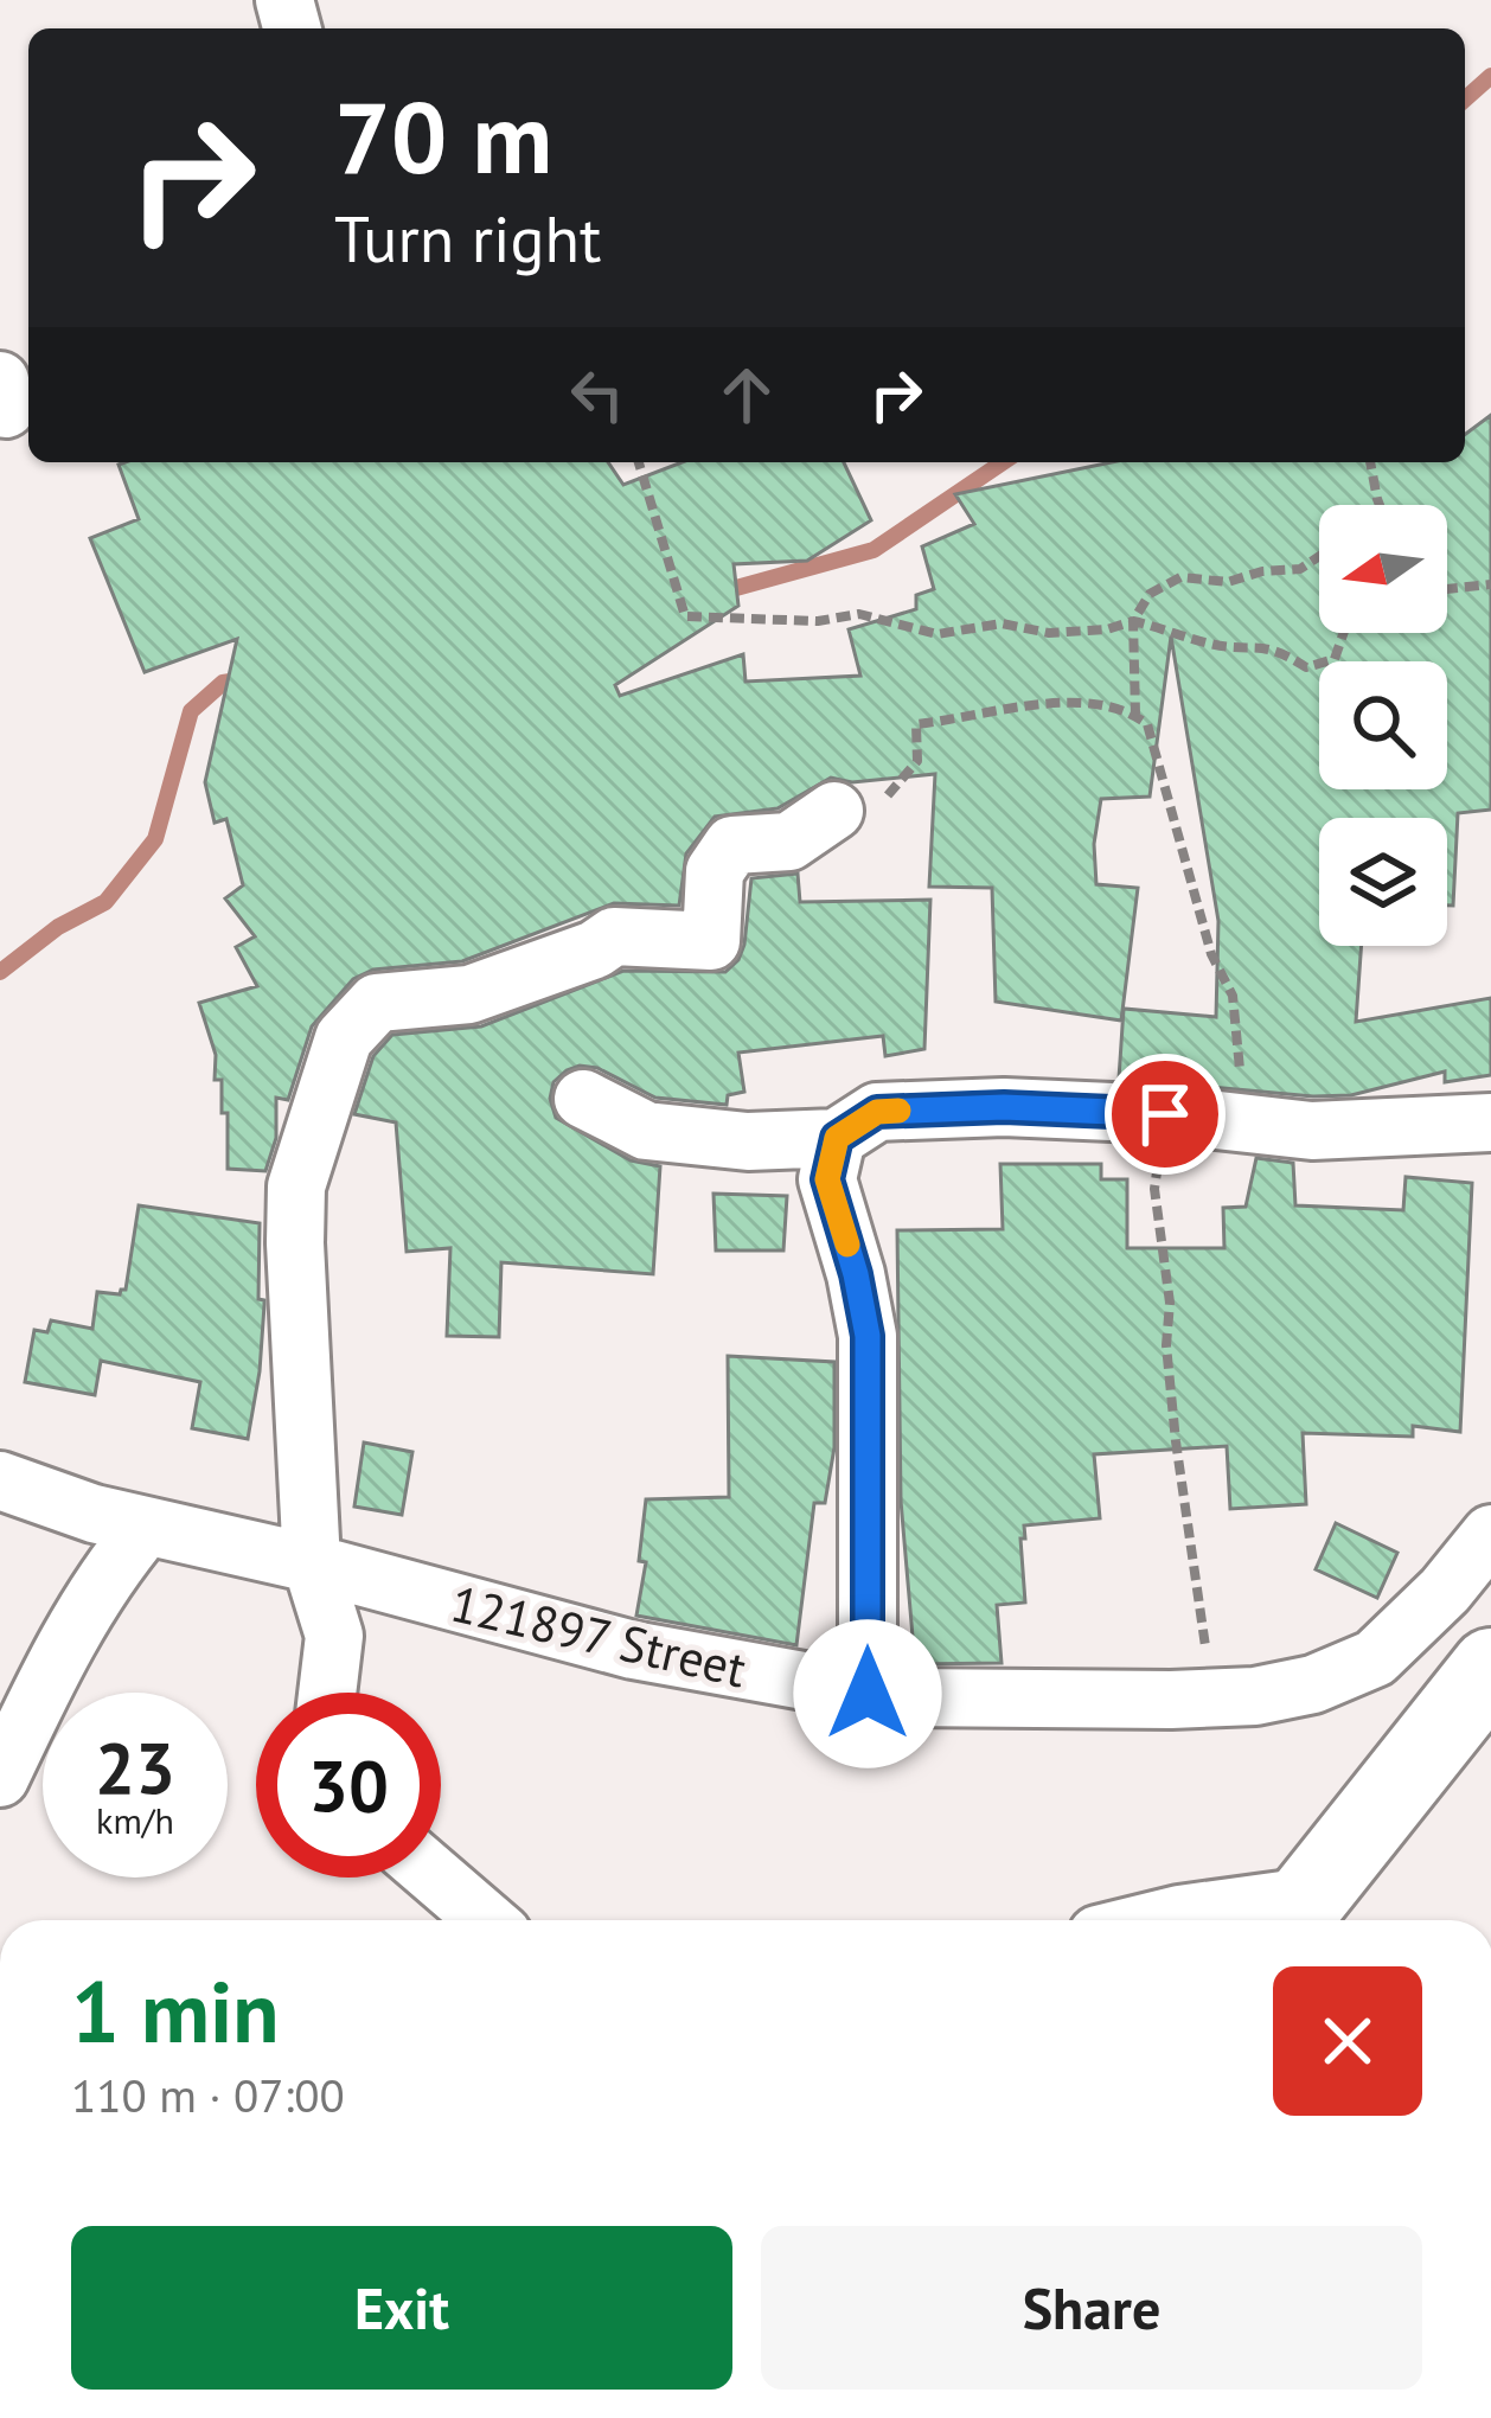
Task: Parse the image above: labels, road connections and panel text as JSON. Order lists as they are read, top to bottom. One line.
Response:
{"streets":{"street":["121897 Street"]},"north":"left","page":{"turn":["70 m","Turn right"],"speed":"23 km/h","limit":"30","heading":["1 min","110 m · 07:00"],"buttons":["Exit","Share"]}}
